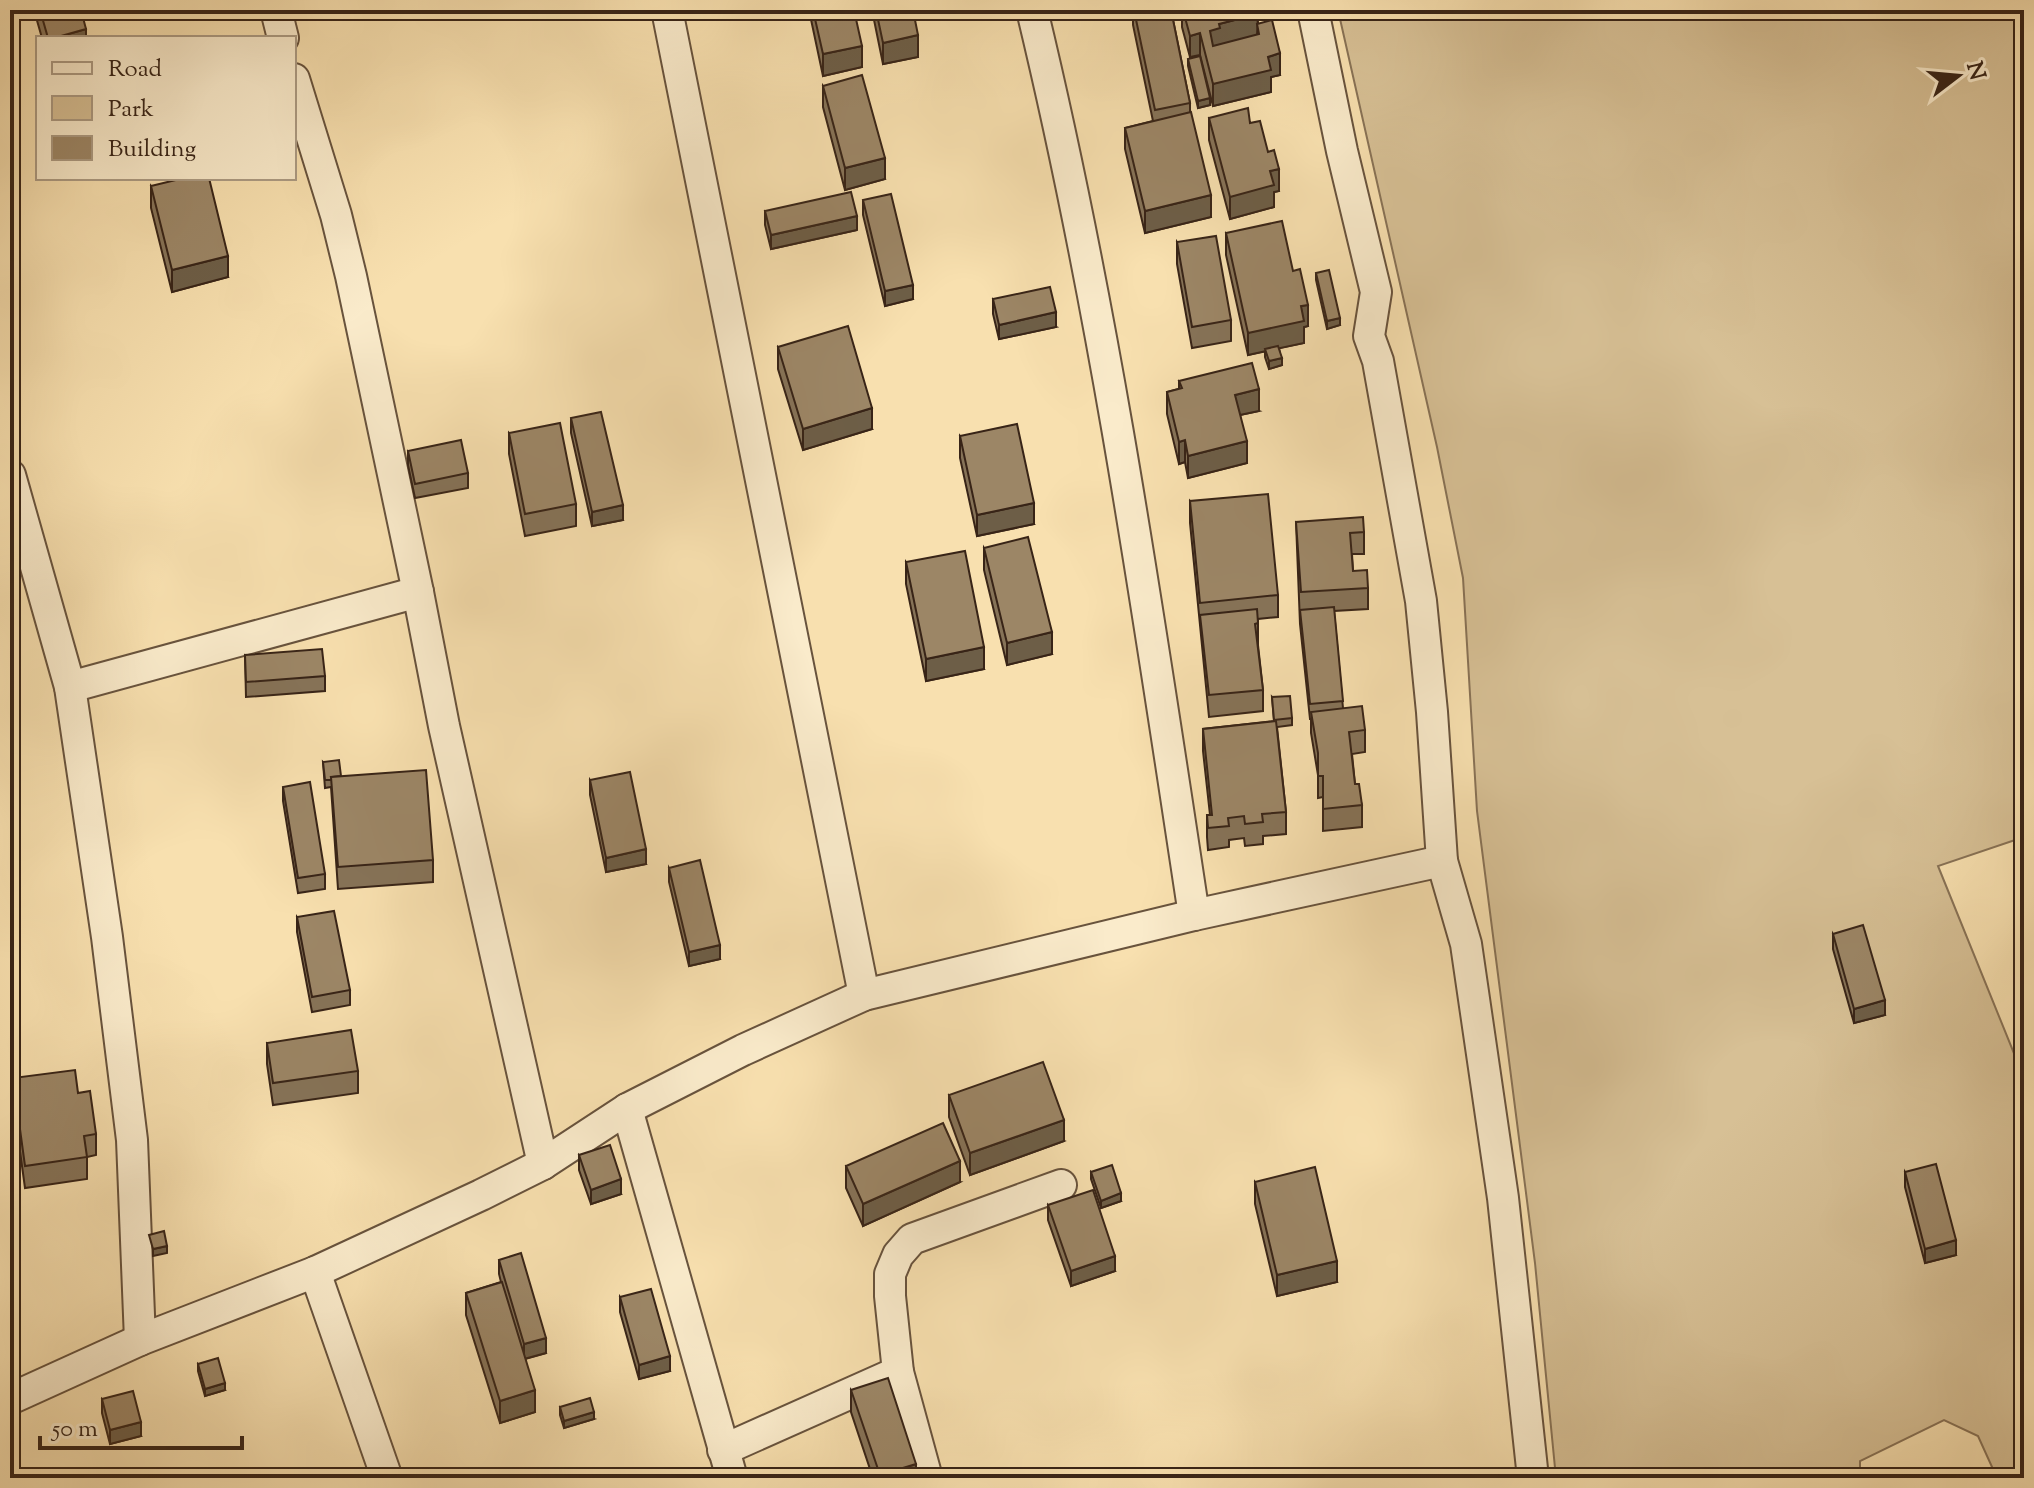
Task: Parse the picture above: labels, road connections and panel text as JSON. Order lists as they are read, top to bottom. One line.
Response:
{"legend":["Road","Park","Building"],"scale_bar":"50 m","north":"right"}
